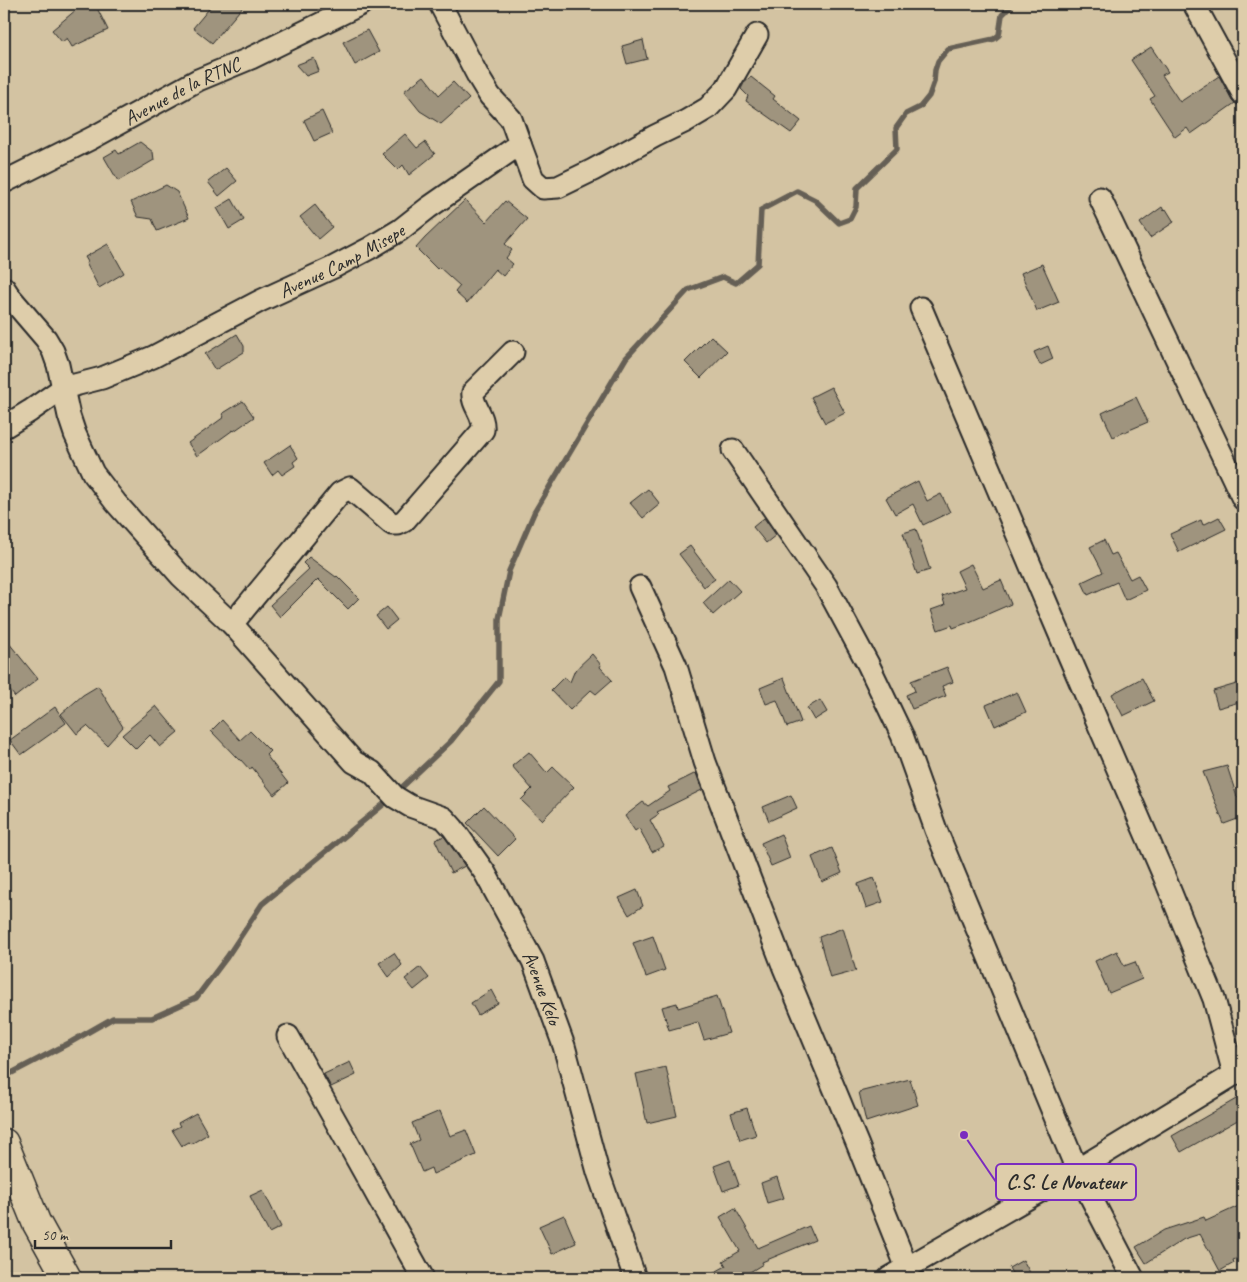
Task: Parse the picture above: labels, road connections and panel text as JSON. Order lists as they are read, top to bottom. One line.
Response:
{"streets":{"street":["Avenue de la RTNC","Avenue Camp Misepe","Avenue Kelo"]},"crossings":[["Avenue Camp Misepe","Avenue Kelo"]],"places":["C.S. Le Novateur"],"scale_bar":"50 m"}
